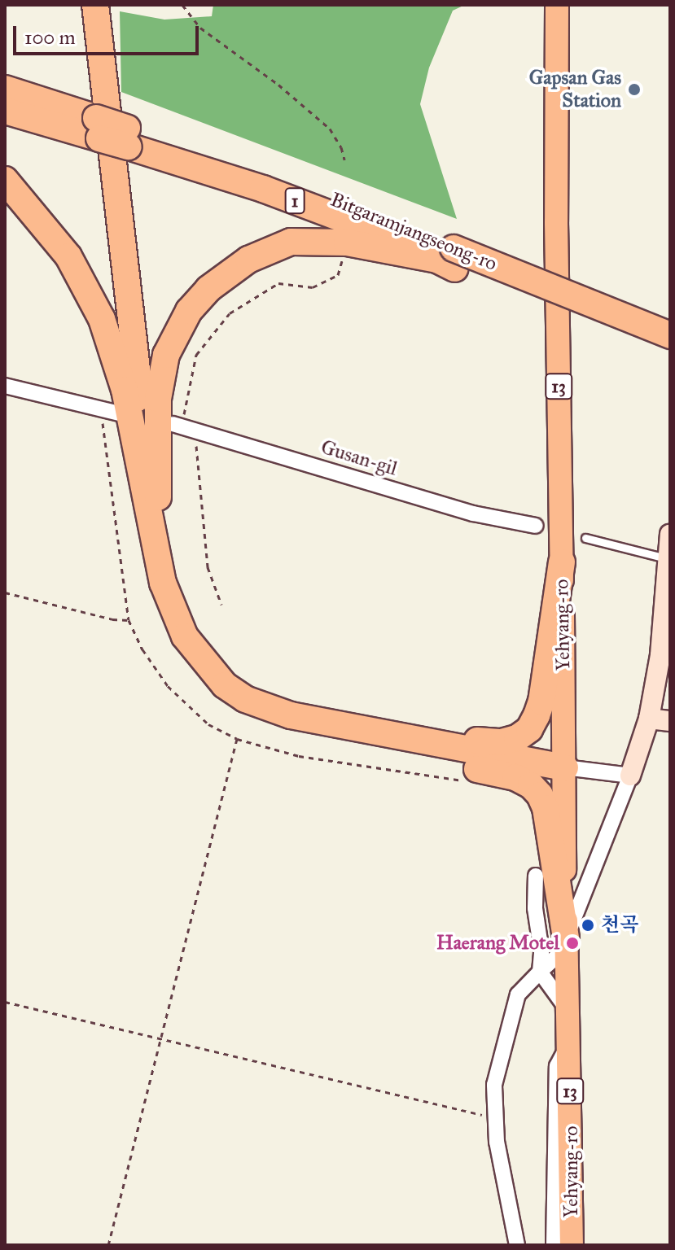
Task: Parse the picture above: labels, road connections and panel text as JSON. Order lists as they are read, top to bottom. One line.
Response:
{"streets":{"highway":["1","Bitgaramjangseong-ro"],"main road":["13","Yehyang-ro"],"street":["Gusan-gil"]},"places":["Gapsan Gas Station","천곡","Haerang Motel"],"scale_bar":"100 m"}
